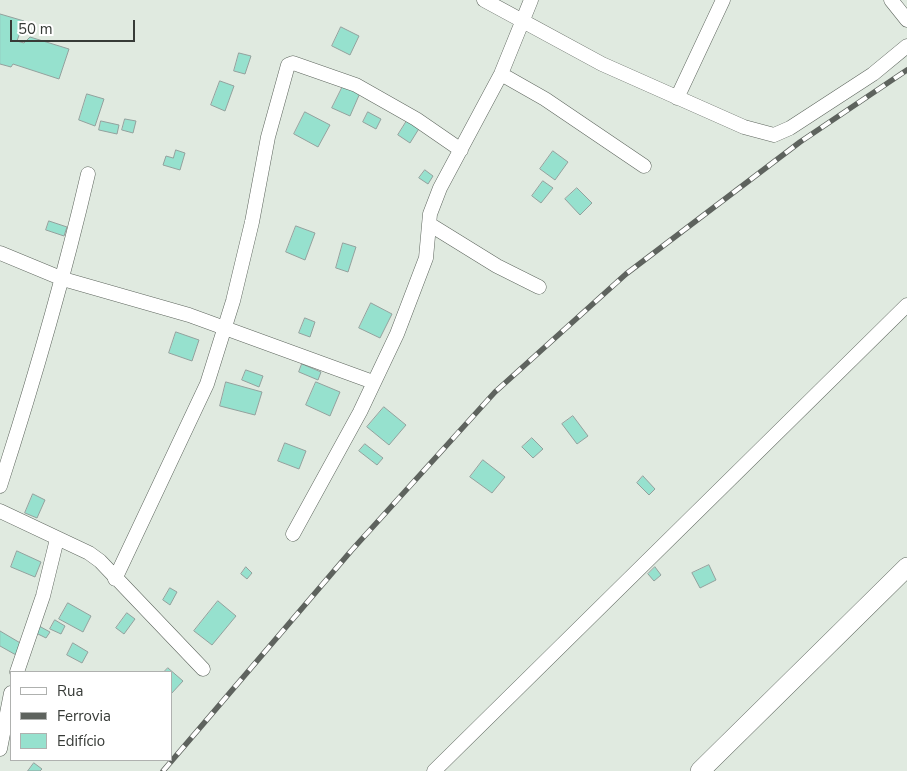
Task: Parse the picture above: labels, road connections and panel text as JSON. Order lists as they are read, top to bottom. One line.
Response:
{"legend":["Rua","Ferrovia","Edifício"],"scale_bar":"50 m"}
